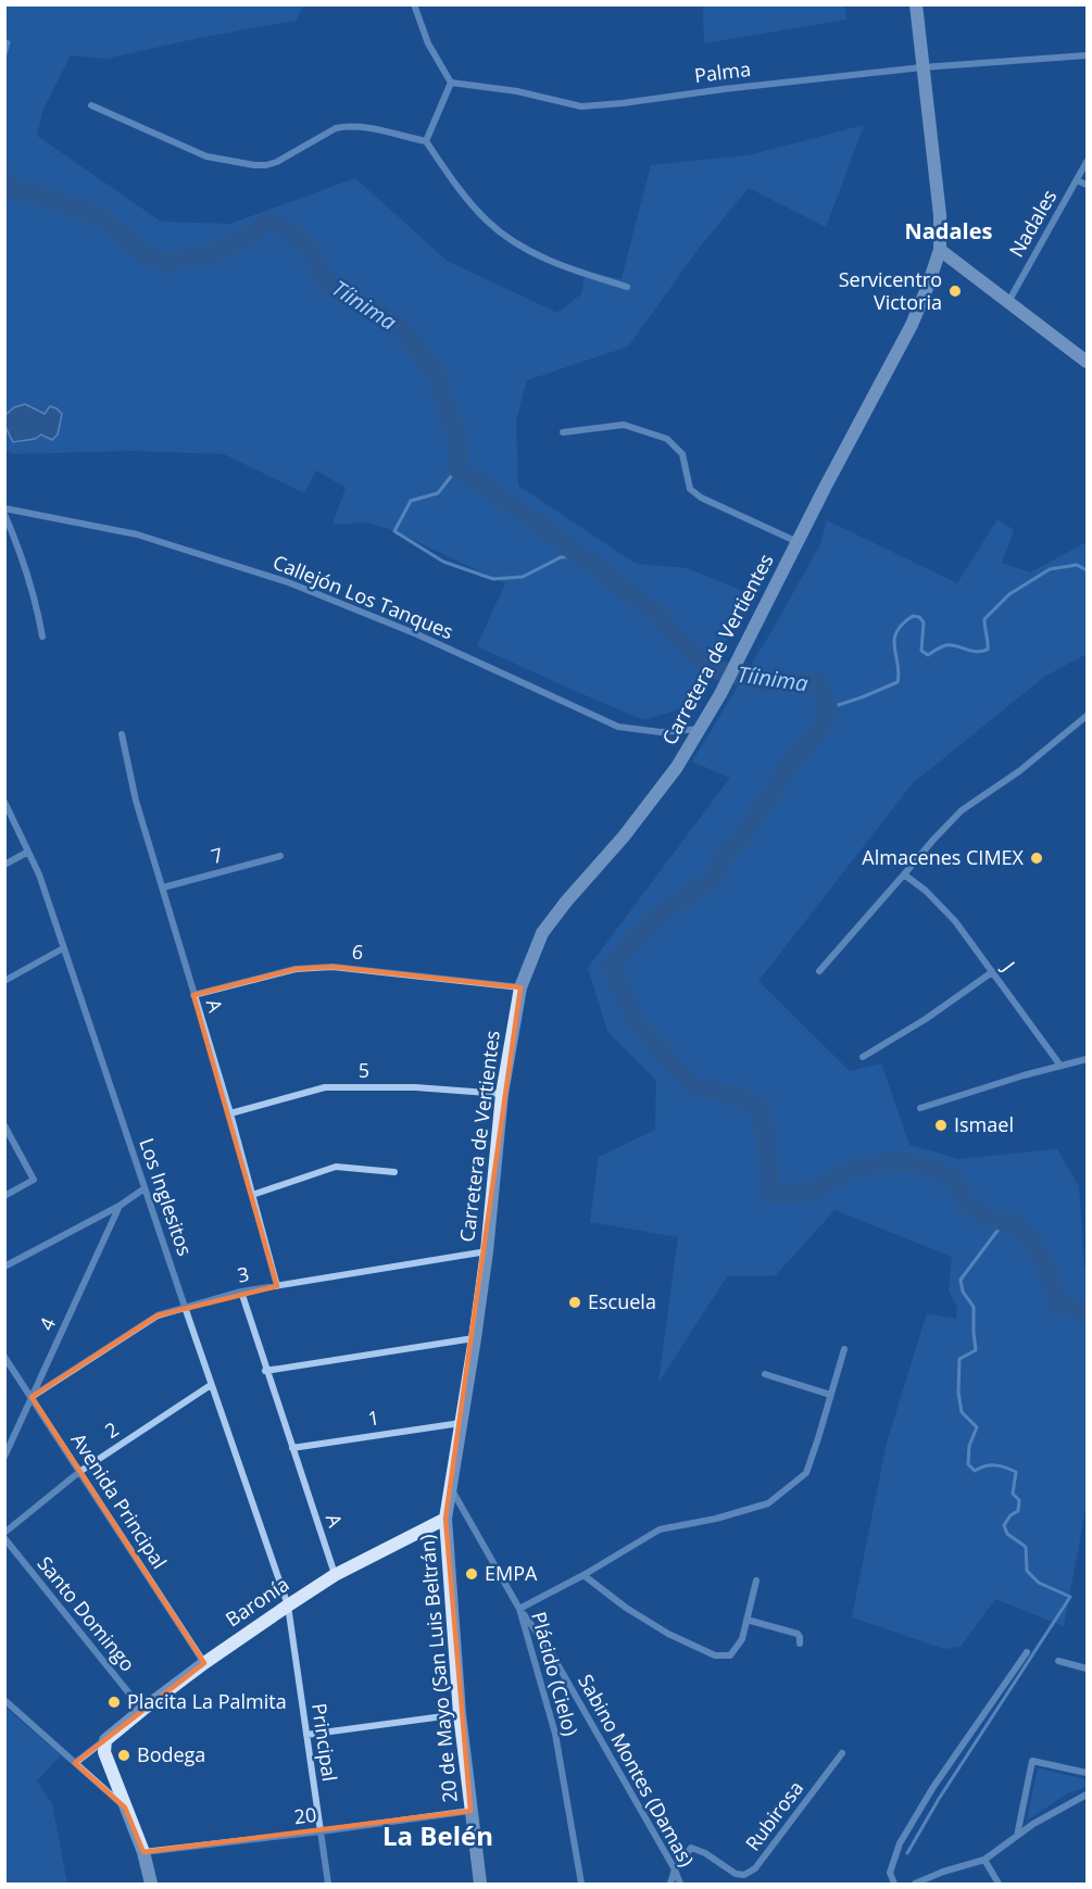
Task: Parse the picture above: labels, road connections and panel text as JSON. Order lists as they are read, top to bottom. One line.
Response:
{"streets":{"main road":["Carretera de Vertientes","Baronía","20 de Mayo (San Luis Beltrán)"],"street":["Palma","Nadales","Callejón Los Tanques","7","6","J","A","5","Los Inglesitos","3","4","1","2","Avenida Principal","Santo Domingo","Plácido (Cielo)","Principal","Sabino Montes (Damas)","20","Rubirosa"]},"crossings":[["Palma","Carretera de Vertientes"],["Callejón Los Tanques","Carretera de Vertientes"],["Carretera de Vertientes","6"],["Carretera de Vertientes","5"],["Carretera de Vertientes","3"],["Carretera de Vertientes","1"],["Carretera de Vertientes","20 de Mayo (San Luis Beltrán)"],["Carretera de Vertientes","Plácido (Cielo)"],["7","A"],["6","A"],["A","5"],["A","3"],["A","1"],["A","Baronía"],["Los Inglesitos","3"],["Los Inglesitos","2"],["Los Inglesitos","Baronía"],["Los Inglesitos","Principal"],["3","4"],["3","Avenida Principal"],["4","Avenida Principal"],["2","Avenida Principal"],["Avenida Principal","Baronía"],["Baronía","Santo Domingo"],["Baronía","20 de Mayo (San Luis Beltrán)"],["Baronía","Principal"],["20 de Mayo (San Luis Beltrán)","Plácido (Cielo)"],["20 de Mayo (San Luis Beltrán)","20"],["Plácido (Cielo)","Sabino Montes (Damas)"],["Principal","20"],["Sabino Montes (Damas)","Rubirosa"]],"districts":["Nadales","La Belén"],"water":["Tíinima"],"places":["Servicentro Victoria","Almacenes CIMEX","Ismael","Escuela","EMPA","Placita La Palmita","Bodega"]}
